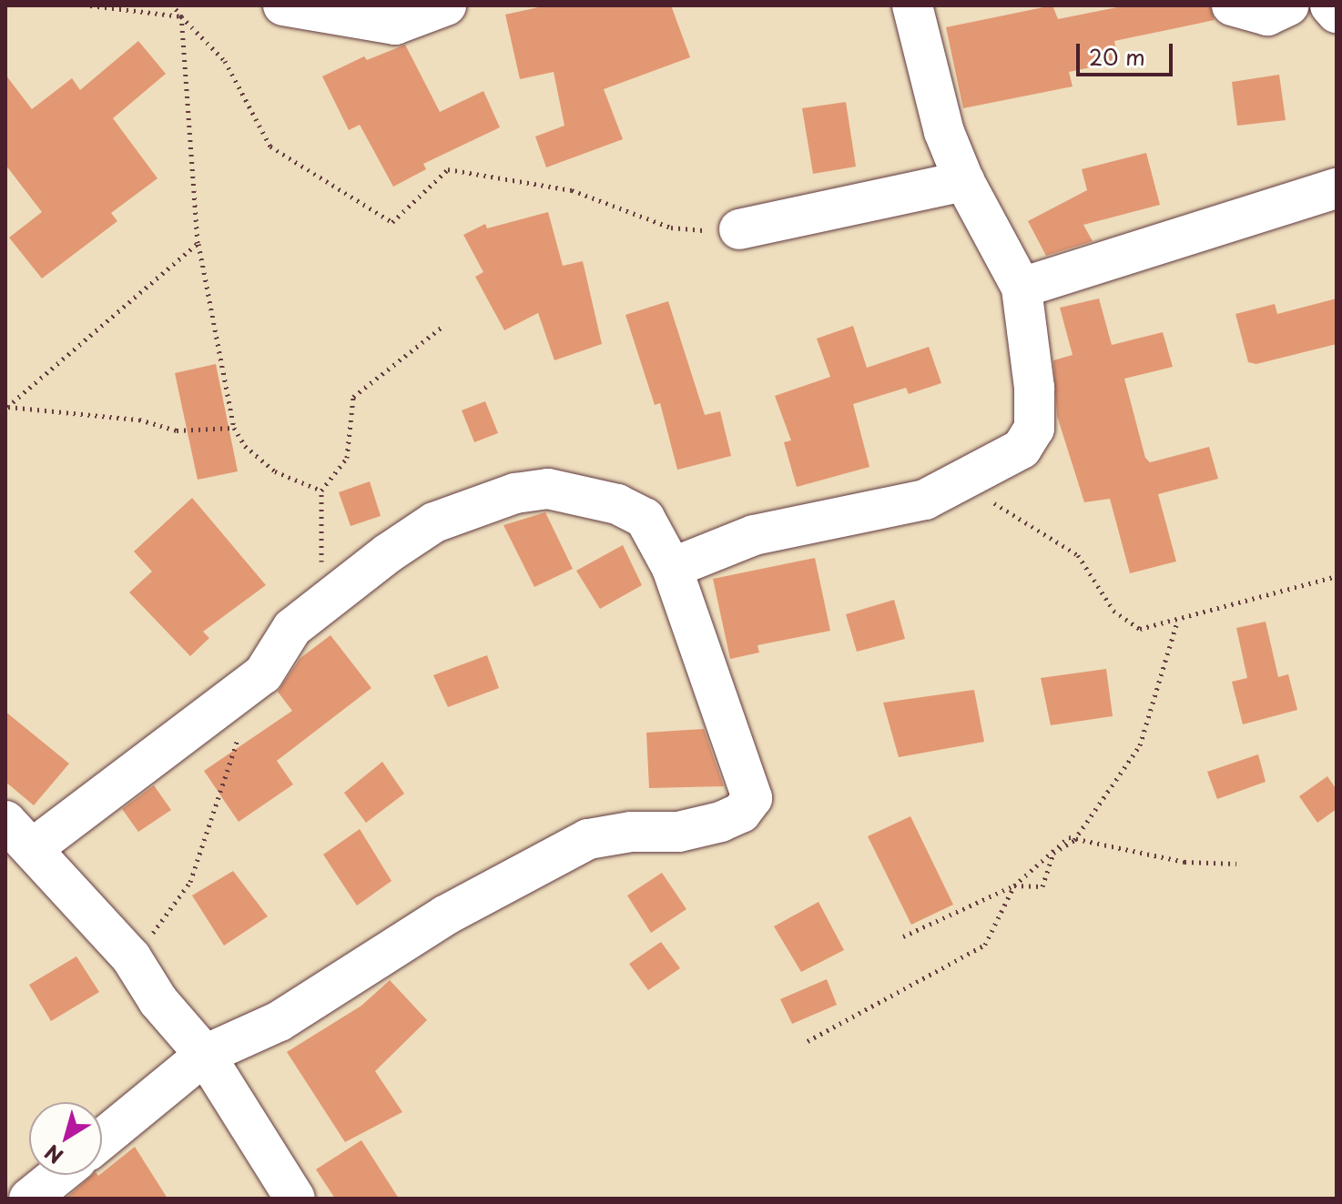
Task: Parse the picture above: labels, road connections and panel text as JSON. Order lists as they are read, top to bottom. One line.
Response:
{"scale_bar":"20 m","north":"bottom left"}
